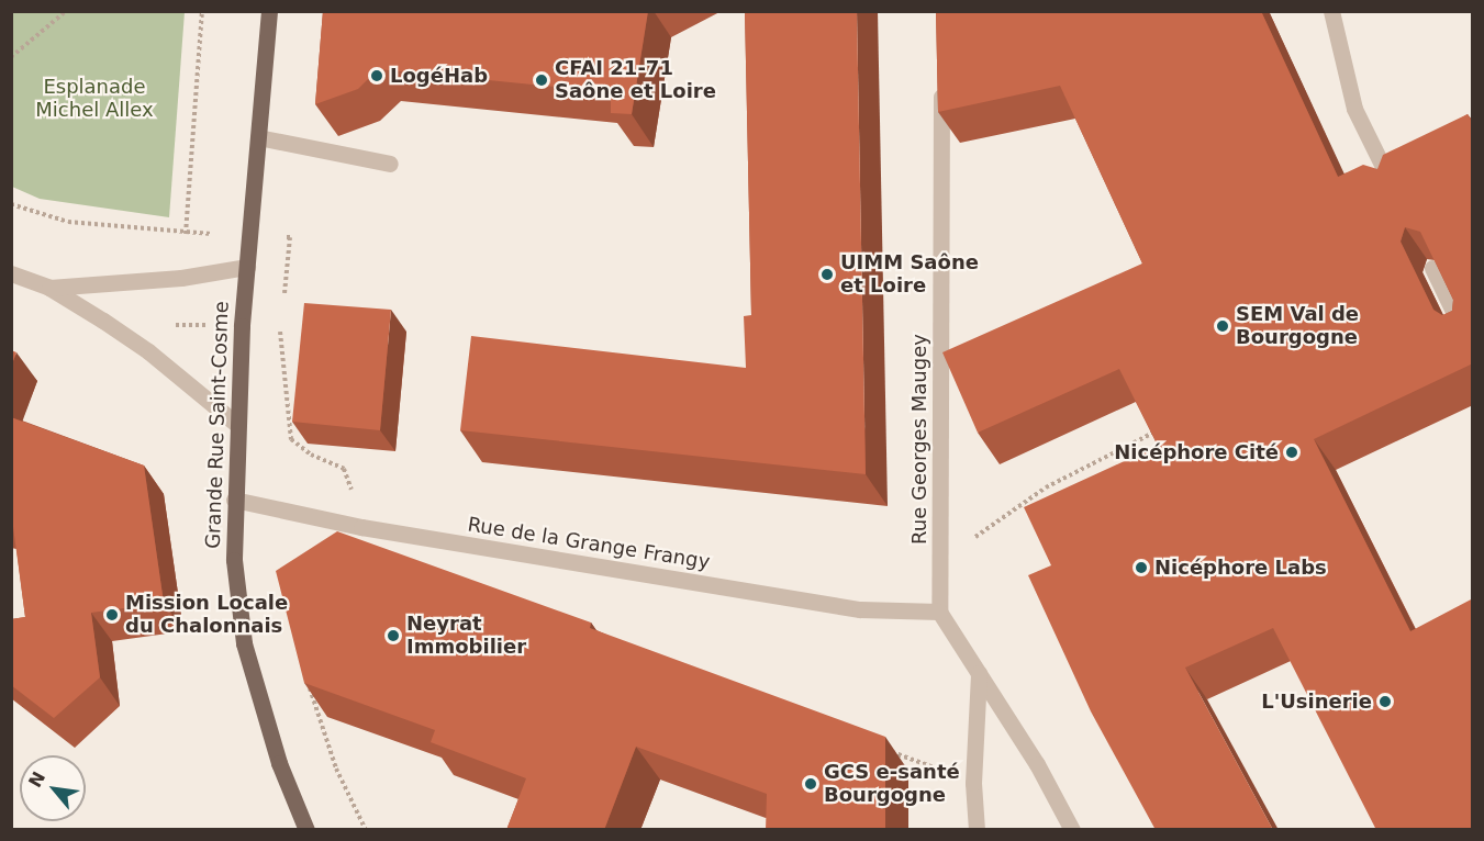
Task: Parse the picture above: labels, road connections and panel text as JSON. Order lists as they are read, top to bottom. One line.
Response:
{"streets":{"main road":["Grande Rue Saint-Cosme"],"street":["Rue Georges Maugey","Rue de la Grange Frangy"]},"crossings":[["Grande Rue Saint-Cosme","Rue de la Grange Frangy"],["Rue Georges Maugey","Rue de la Grange Frangy"]],"parks":["Esplanade Michel Allex"],"places":["LogéHab","CFAI 21-71 Saône et Loire","UIMM Saône et Loire","SEM Val de Bourgogne","Nicéphore Cité","Nicéphore Labs","Mission Locale du Chalonnais","Neyrat Immobilier","L'Usinerie","GCS e-santé Bourgogne"],"north":"top left"}
